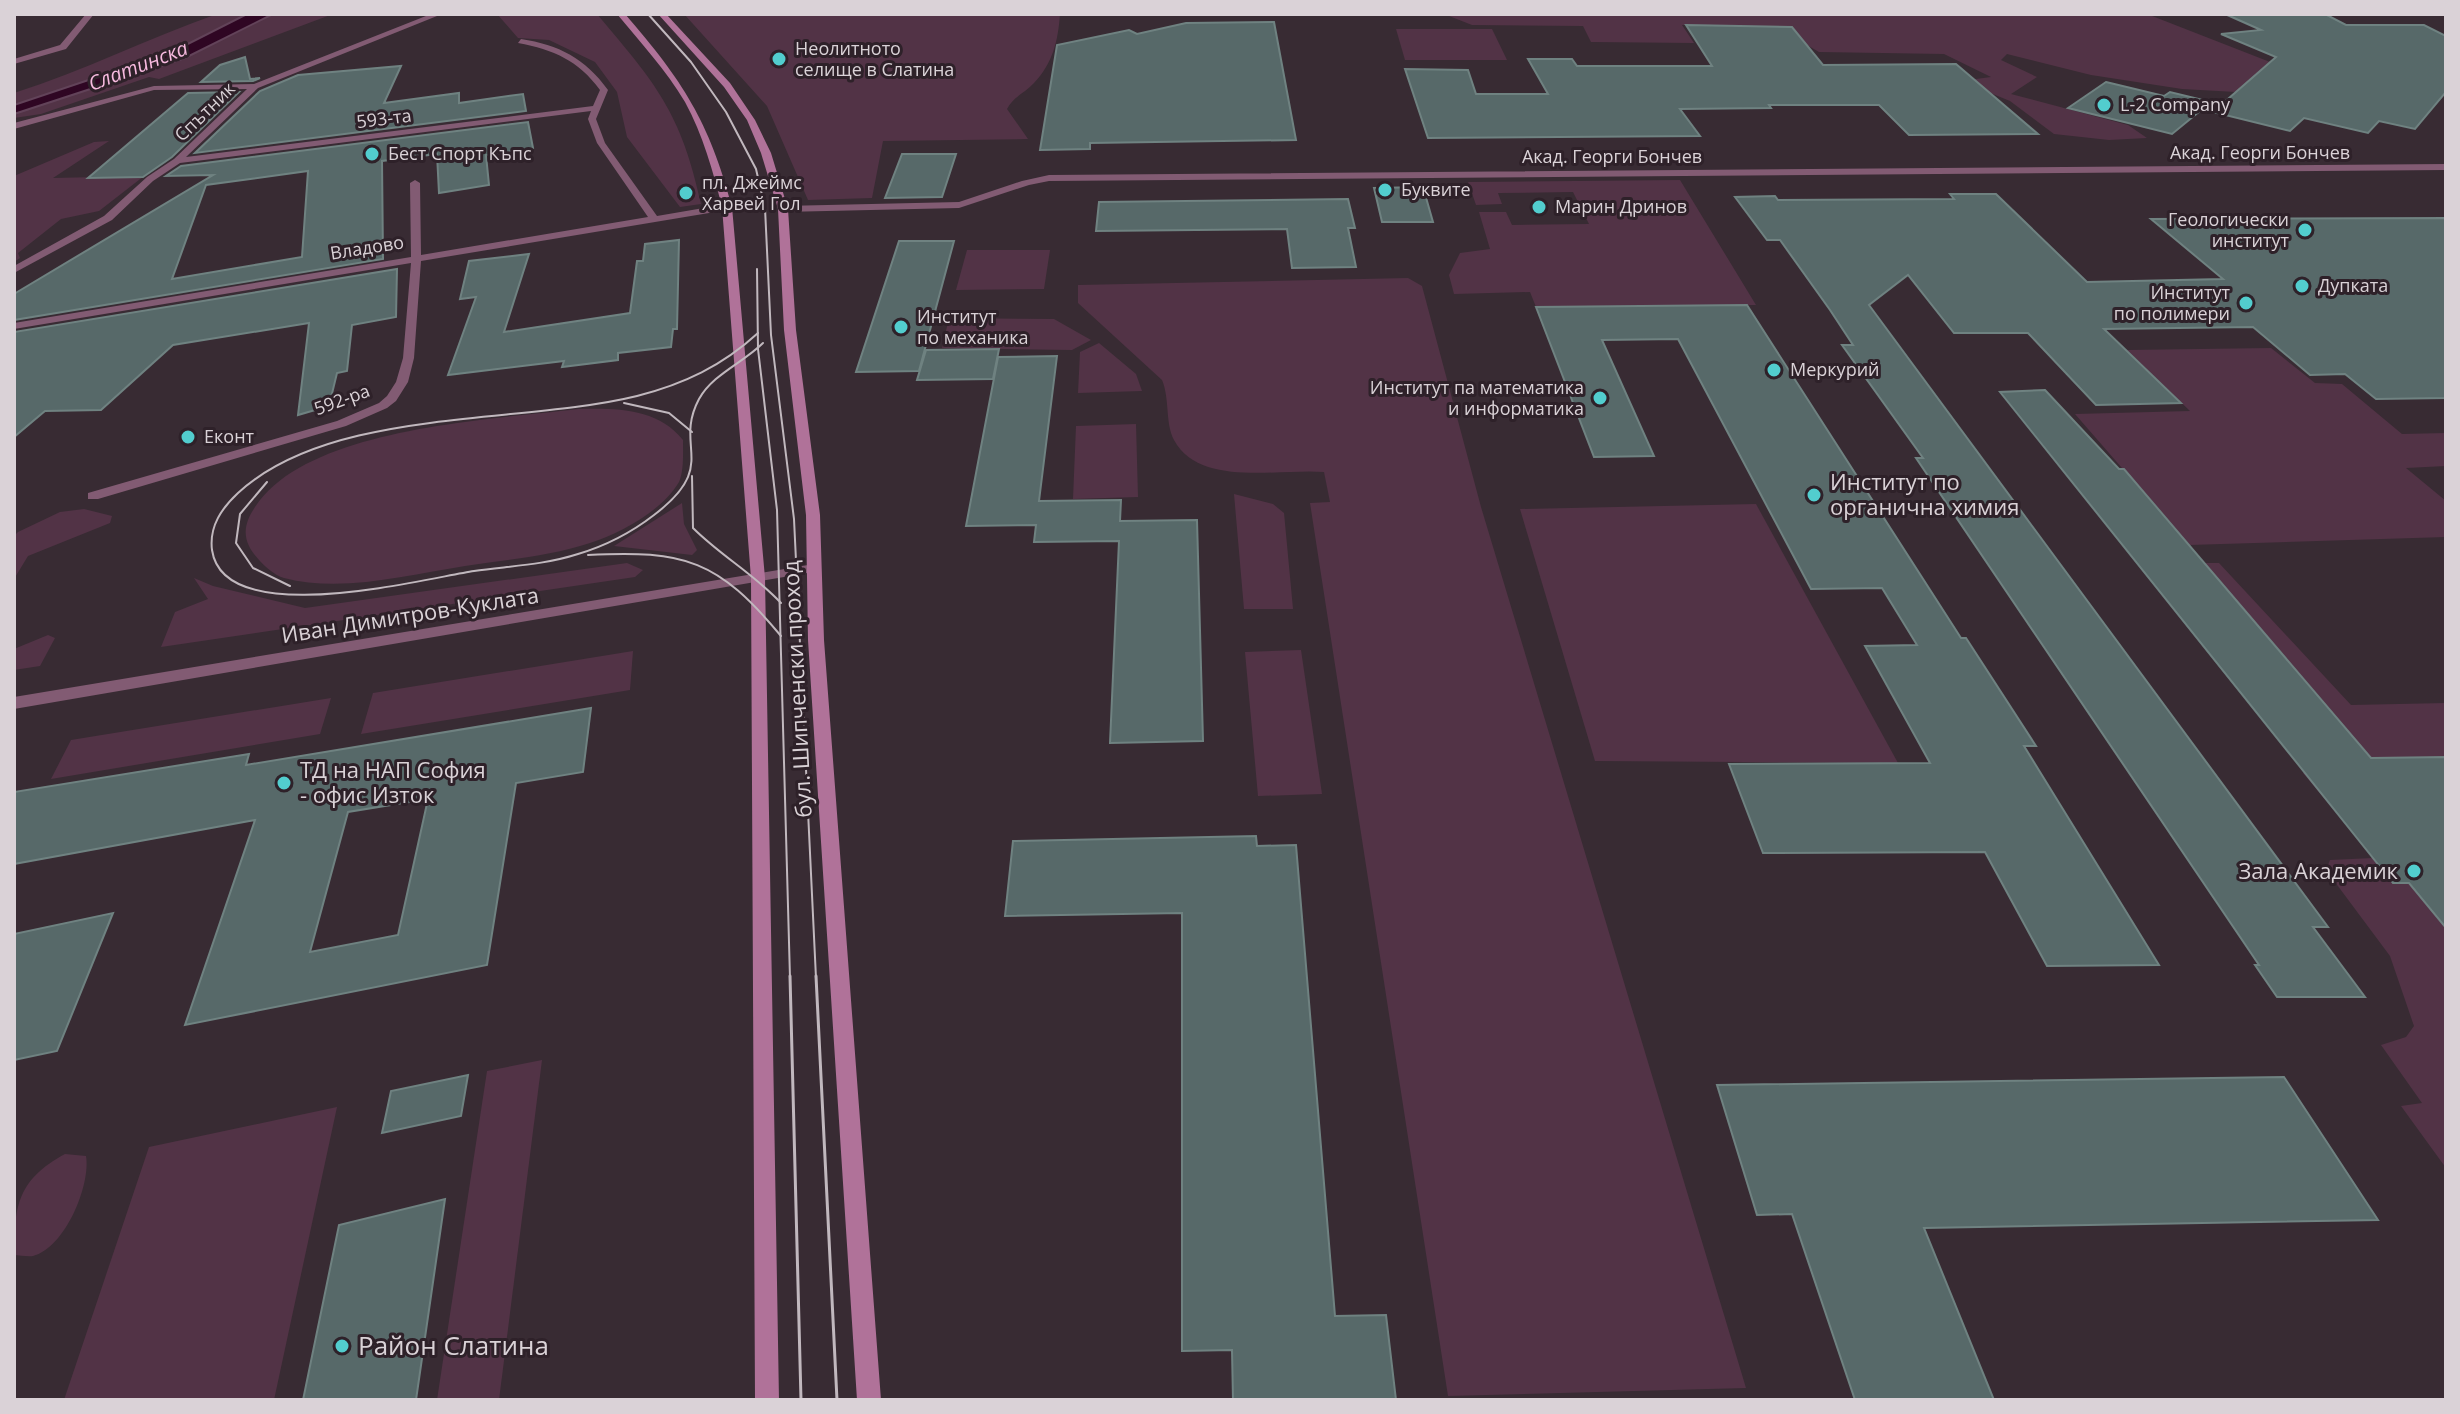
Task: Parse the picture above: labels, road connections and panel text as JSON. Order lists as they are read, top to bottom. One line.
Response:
{"streets":{"main road":["бул. Шипченски проход"],"street":["Спътник","593-та","Акад. Георги Бончев","Владово","592-ра","Иван Димитров-Куклата"]},"crossings":[["Спътник","593-та"],["Акад. Георги Бончев","бул. Шипченски проход"],["Владово","592-ра"],["Владово","бул. Шипченски проход"],["Иван Димитров-Куклата","бул. Шипченски проход"]],"water":["Слатинска"],"places":["Неолитното селище в Слатина","L-2 Company","Бест Спорт Къпс","Буквите","пл. Джеймс Харвей Гол","Марин Дринов","Геологически институт","Дупката","Институт по полимери","Институт по механика","Меркурий","Институт па математика и информатика","Еконт","Институт по органична химия","ТД на НАП София - офис Изток","Зала Академик","Район Слатина"]}
